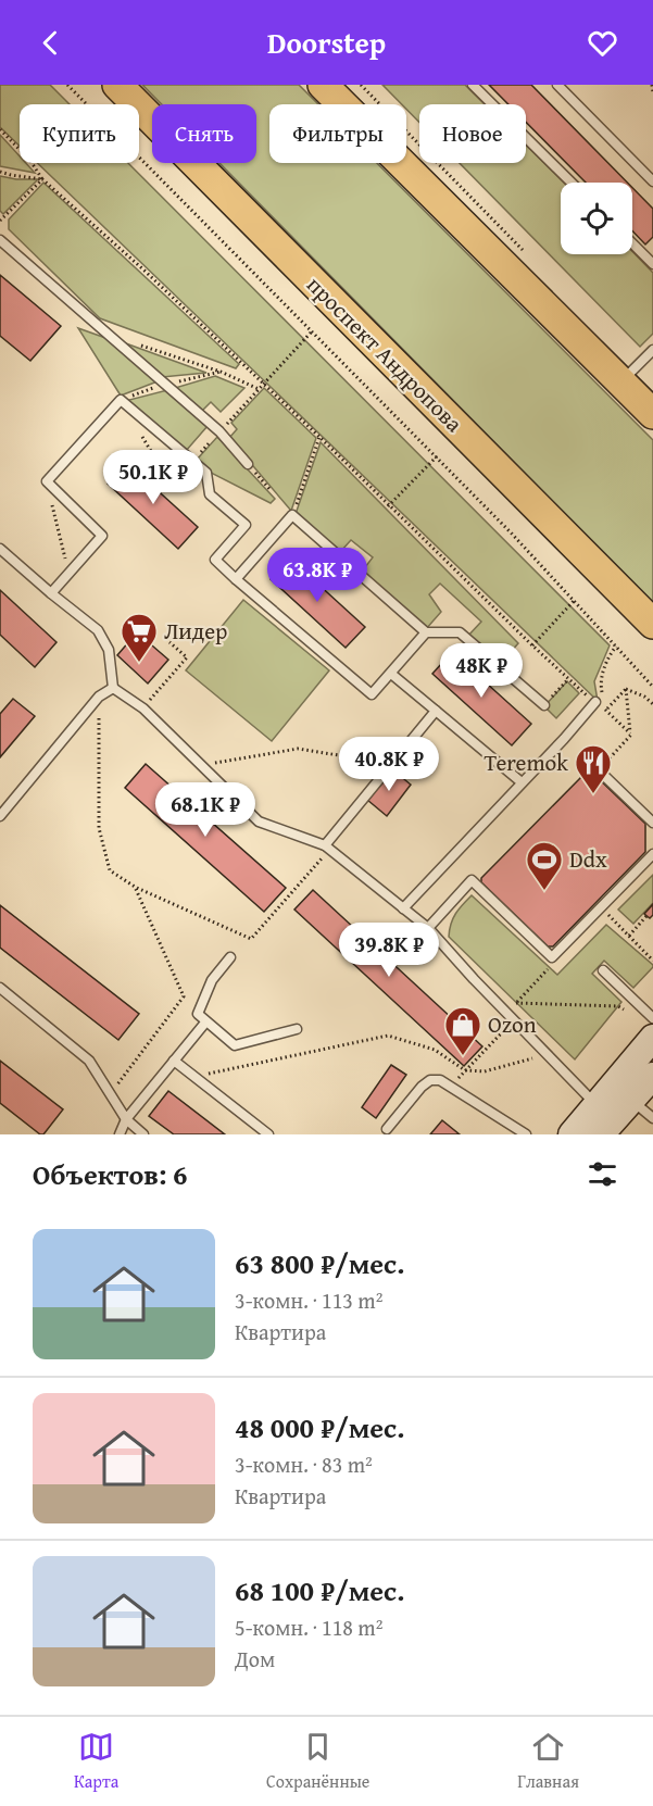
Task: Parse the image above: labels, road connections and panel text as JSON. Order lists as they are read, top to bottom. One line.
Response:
{"streets":{"main road":["проспект Андропова"]},"places":{"supermarket":["Лидер"],"restaurant":["Teremok"],"sports":["Ddx"],"shop":["Ozon"]},"page":{"header":"Doorstep","chip":["Купить","Снять","Фильтры","Новое"],"price":["50.1K ₽","63.8K ₽","48K ₽","40.8K ₽","68.1K ₽","39.8K ₽"],"heading":"Объектов: 6","list":[{"name":"63 800 ₽/мес.","note":"3-комн. · 113 m² · Квартира"},{"name":"48 000 ₽/мес.","note":"3-комн. · 83 m² · Квартира"},{"name":"68 100 ₽/мес.","note":"5-комн. · 118 m² · Дом"}],"tabs":["Карта","Сохранённые","Главная"]}}
